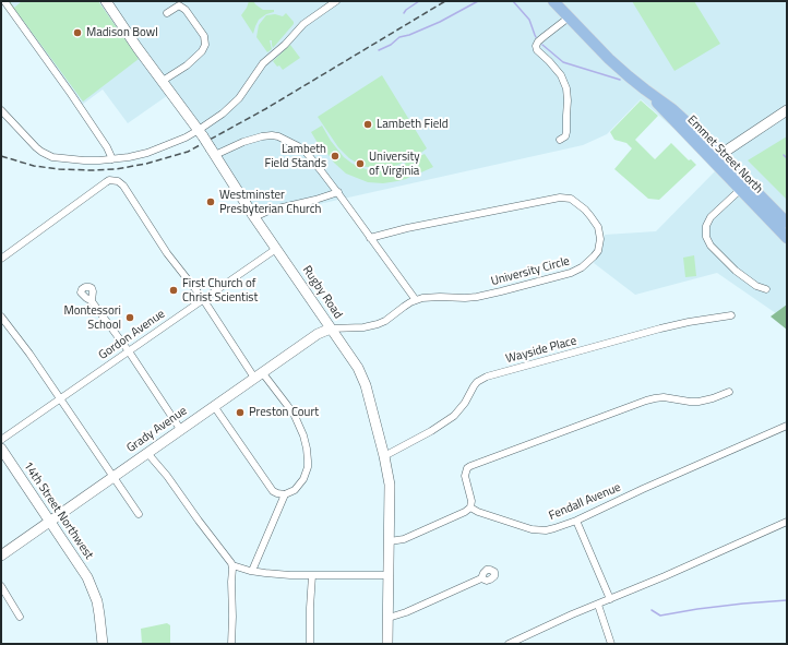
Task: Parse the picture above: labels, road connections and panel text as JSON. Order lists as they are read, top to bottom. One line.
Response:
{"streets":{"main road":["Emmet Street North","Rugby Road","Grady Avenue","14th Street Northwest"],"street":["University Circle","Gordon Avenue","Wayside Place","Fendall Avenue"]},"crossings":[["University Circle","Rugby Road"],["University Circle","Grady Avenue"],["Rugby Road","Gordon Avenue"],["Rugby Road","Wayside Place"],["Rugby Road","Grady Avenue"],["Grady Avenue","14th Street Northwest"]],"places":["Madison Bowl","Lambeth Field","Lambeth Field Stands","University of Virginia","Westminster Presbyterian Church","First Church of Christ Scientist","Montessori School","Preston Court"]}
